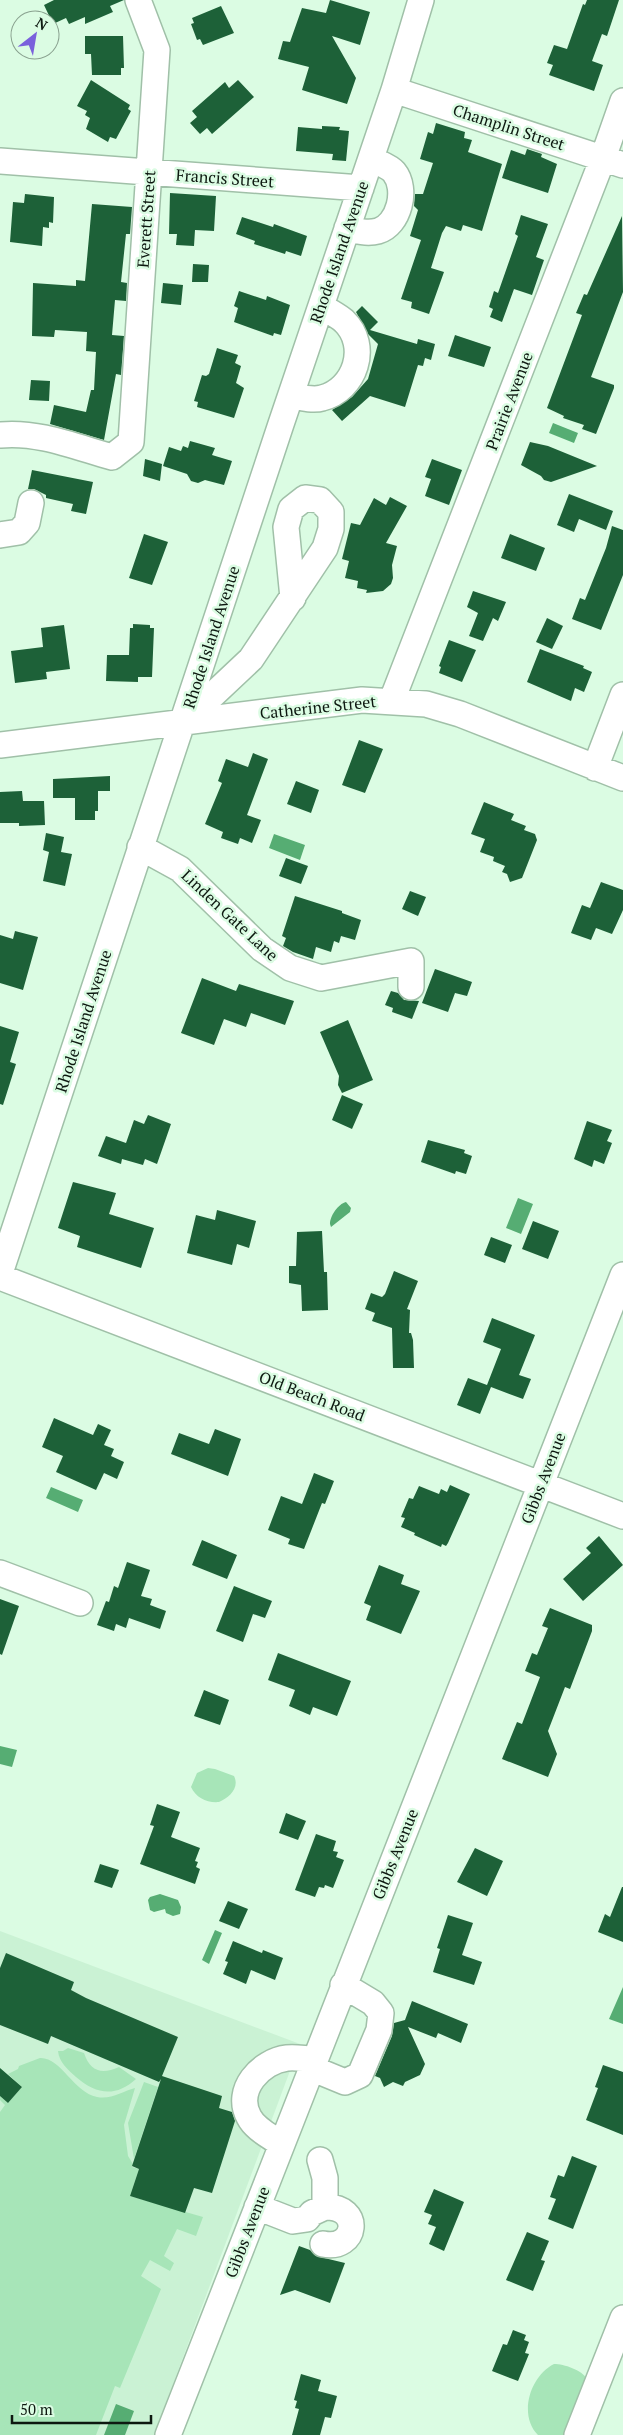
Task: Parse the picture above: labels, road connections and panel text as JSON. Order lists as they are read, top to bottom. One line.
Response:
{"streets":{"street":["Champlin Street","Francis Street","Everett Street","Rhode Island Avenue","Prairie Avenue","Catherine Street","Linden Gate Lane","Old Beach Road","Gibbs Avenue"]},"crossings":[["Champlin Street","Rhode Island Avenue"],["Champlin Street","Prairie Avenue"],["Francis Street","Everett Street"],["Francis Street","Rhode Island Avenue"],["Rhode Island Avenue","Catherine Street"],["Rhode Island Avenue","Linden Gate Lane"],["Prairie Avenue","Catherine Street"],["Old Beach Road","Gibbs Avenue"]],"scale_bar":"50 m","north":"top right"}
